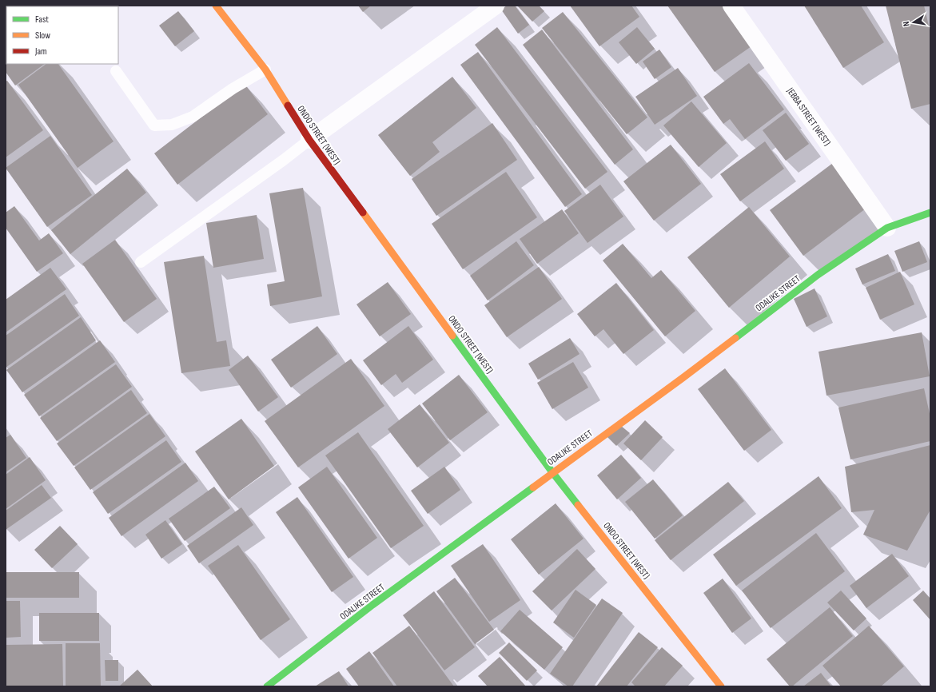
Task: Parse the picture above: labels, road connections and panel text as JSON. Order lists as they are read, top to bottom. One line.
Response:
{"streets":{"street":["JEBBA STREET (WEST)","ONDO STREET (WEST)","ODALIKE STREET"]},"crossings":[["JEBBA STREET (WEST)","ODALIKE STREET"],["ONDO STREET (WEST)","ODALIKE STREET"]],"legend":["Fast","Slow","Jam"],"north":"left"}
